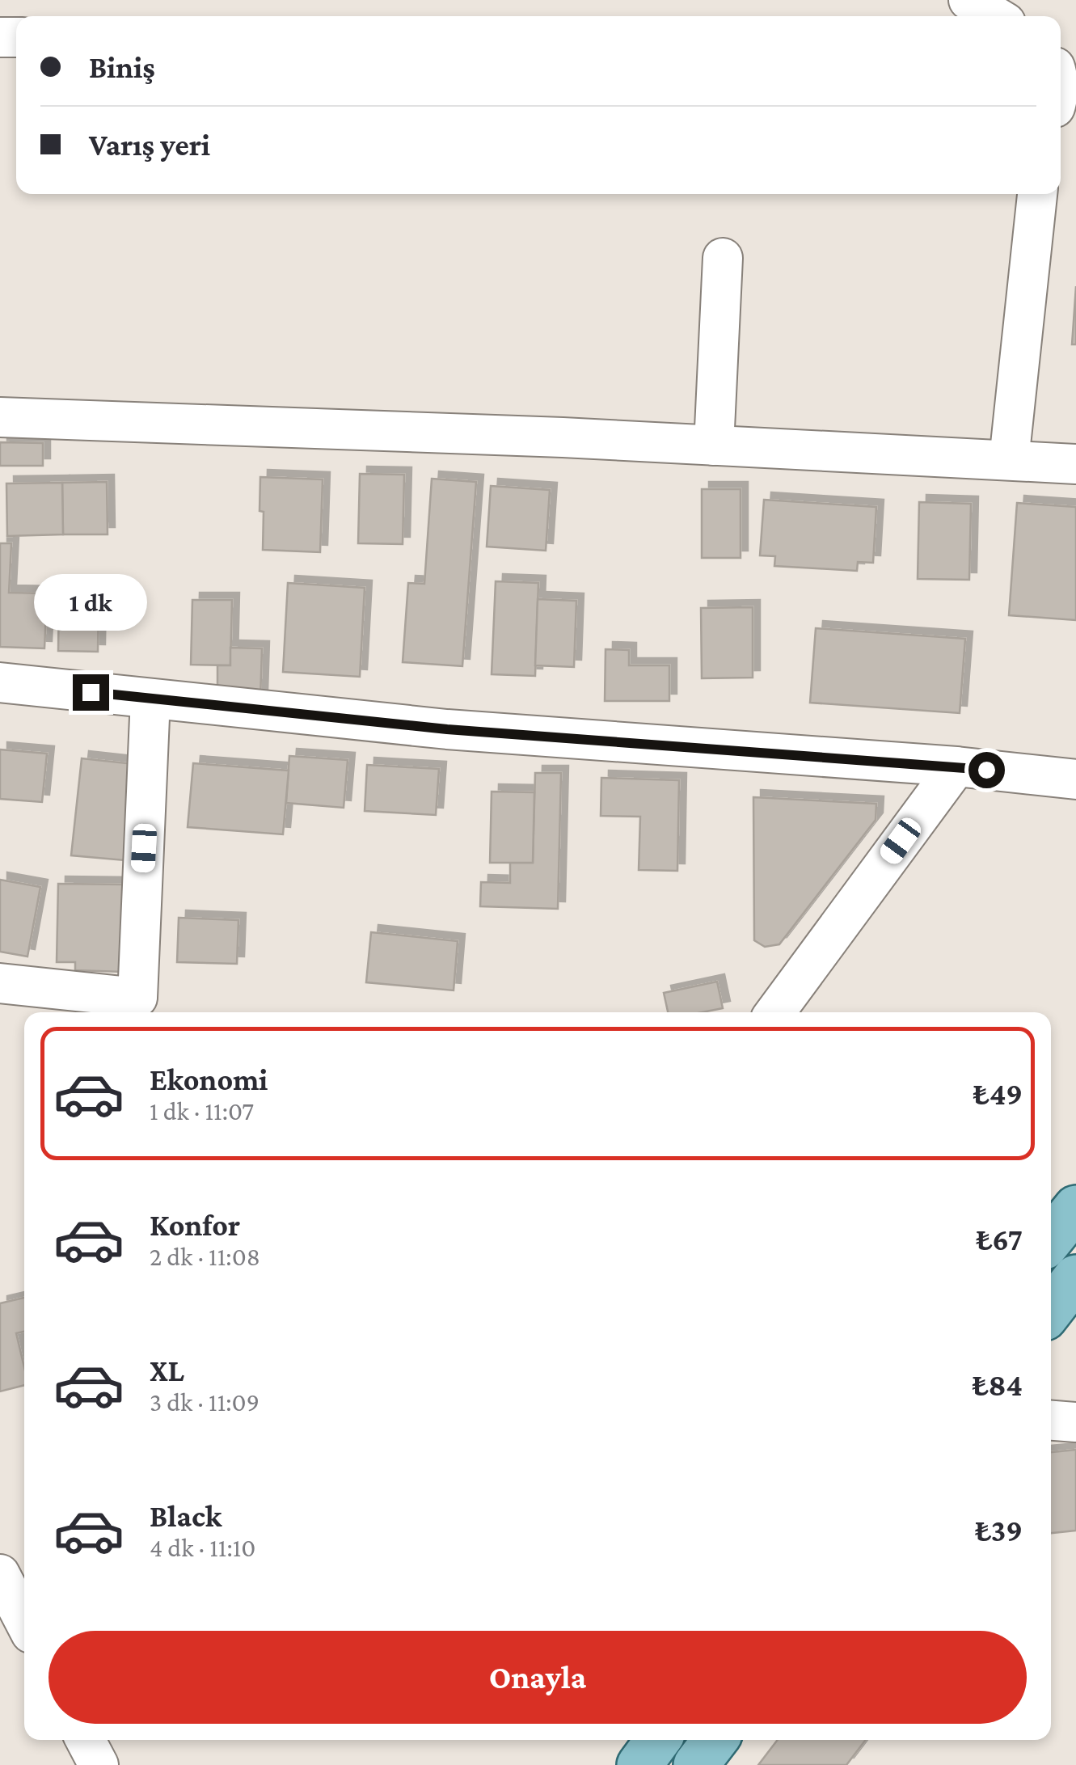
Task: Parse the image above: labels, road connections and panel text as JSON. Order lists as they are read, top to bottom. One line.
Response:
{"page":{"banner":["Biniş","Varış yeri"],"bubble":"1 dk","list":[{"name":"Ekonomi","note":"1 dk · 11:07","value":"₺49"},{"name":"Konfor","note":"2 dk · 11:08","value":"₺67"},{"name":"XL","note":"3 dk · 11:09","value":"₺84"},{"name":"Black","note":"4 dk · 11:10","value":"₺39"}],"buttons":"Onayla"}}
